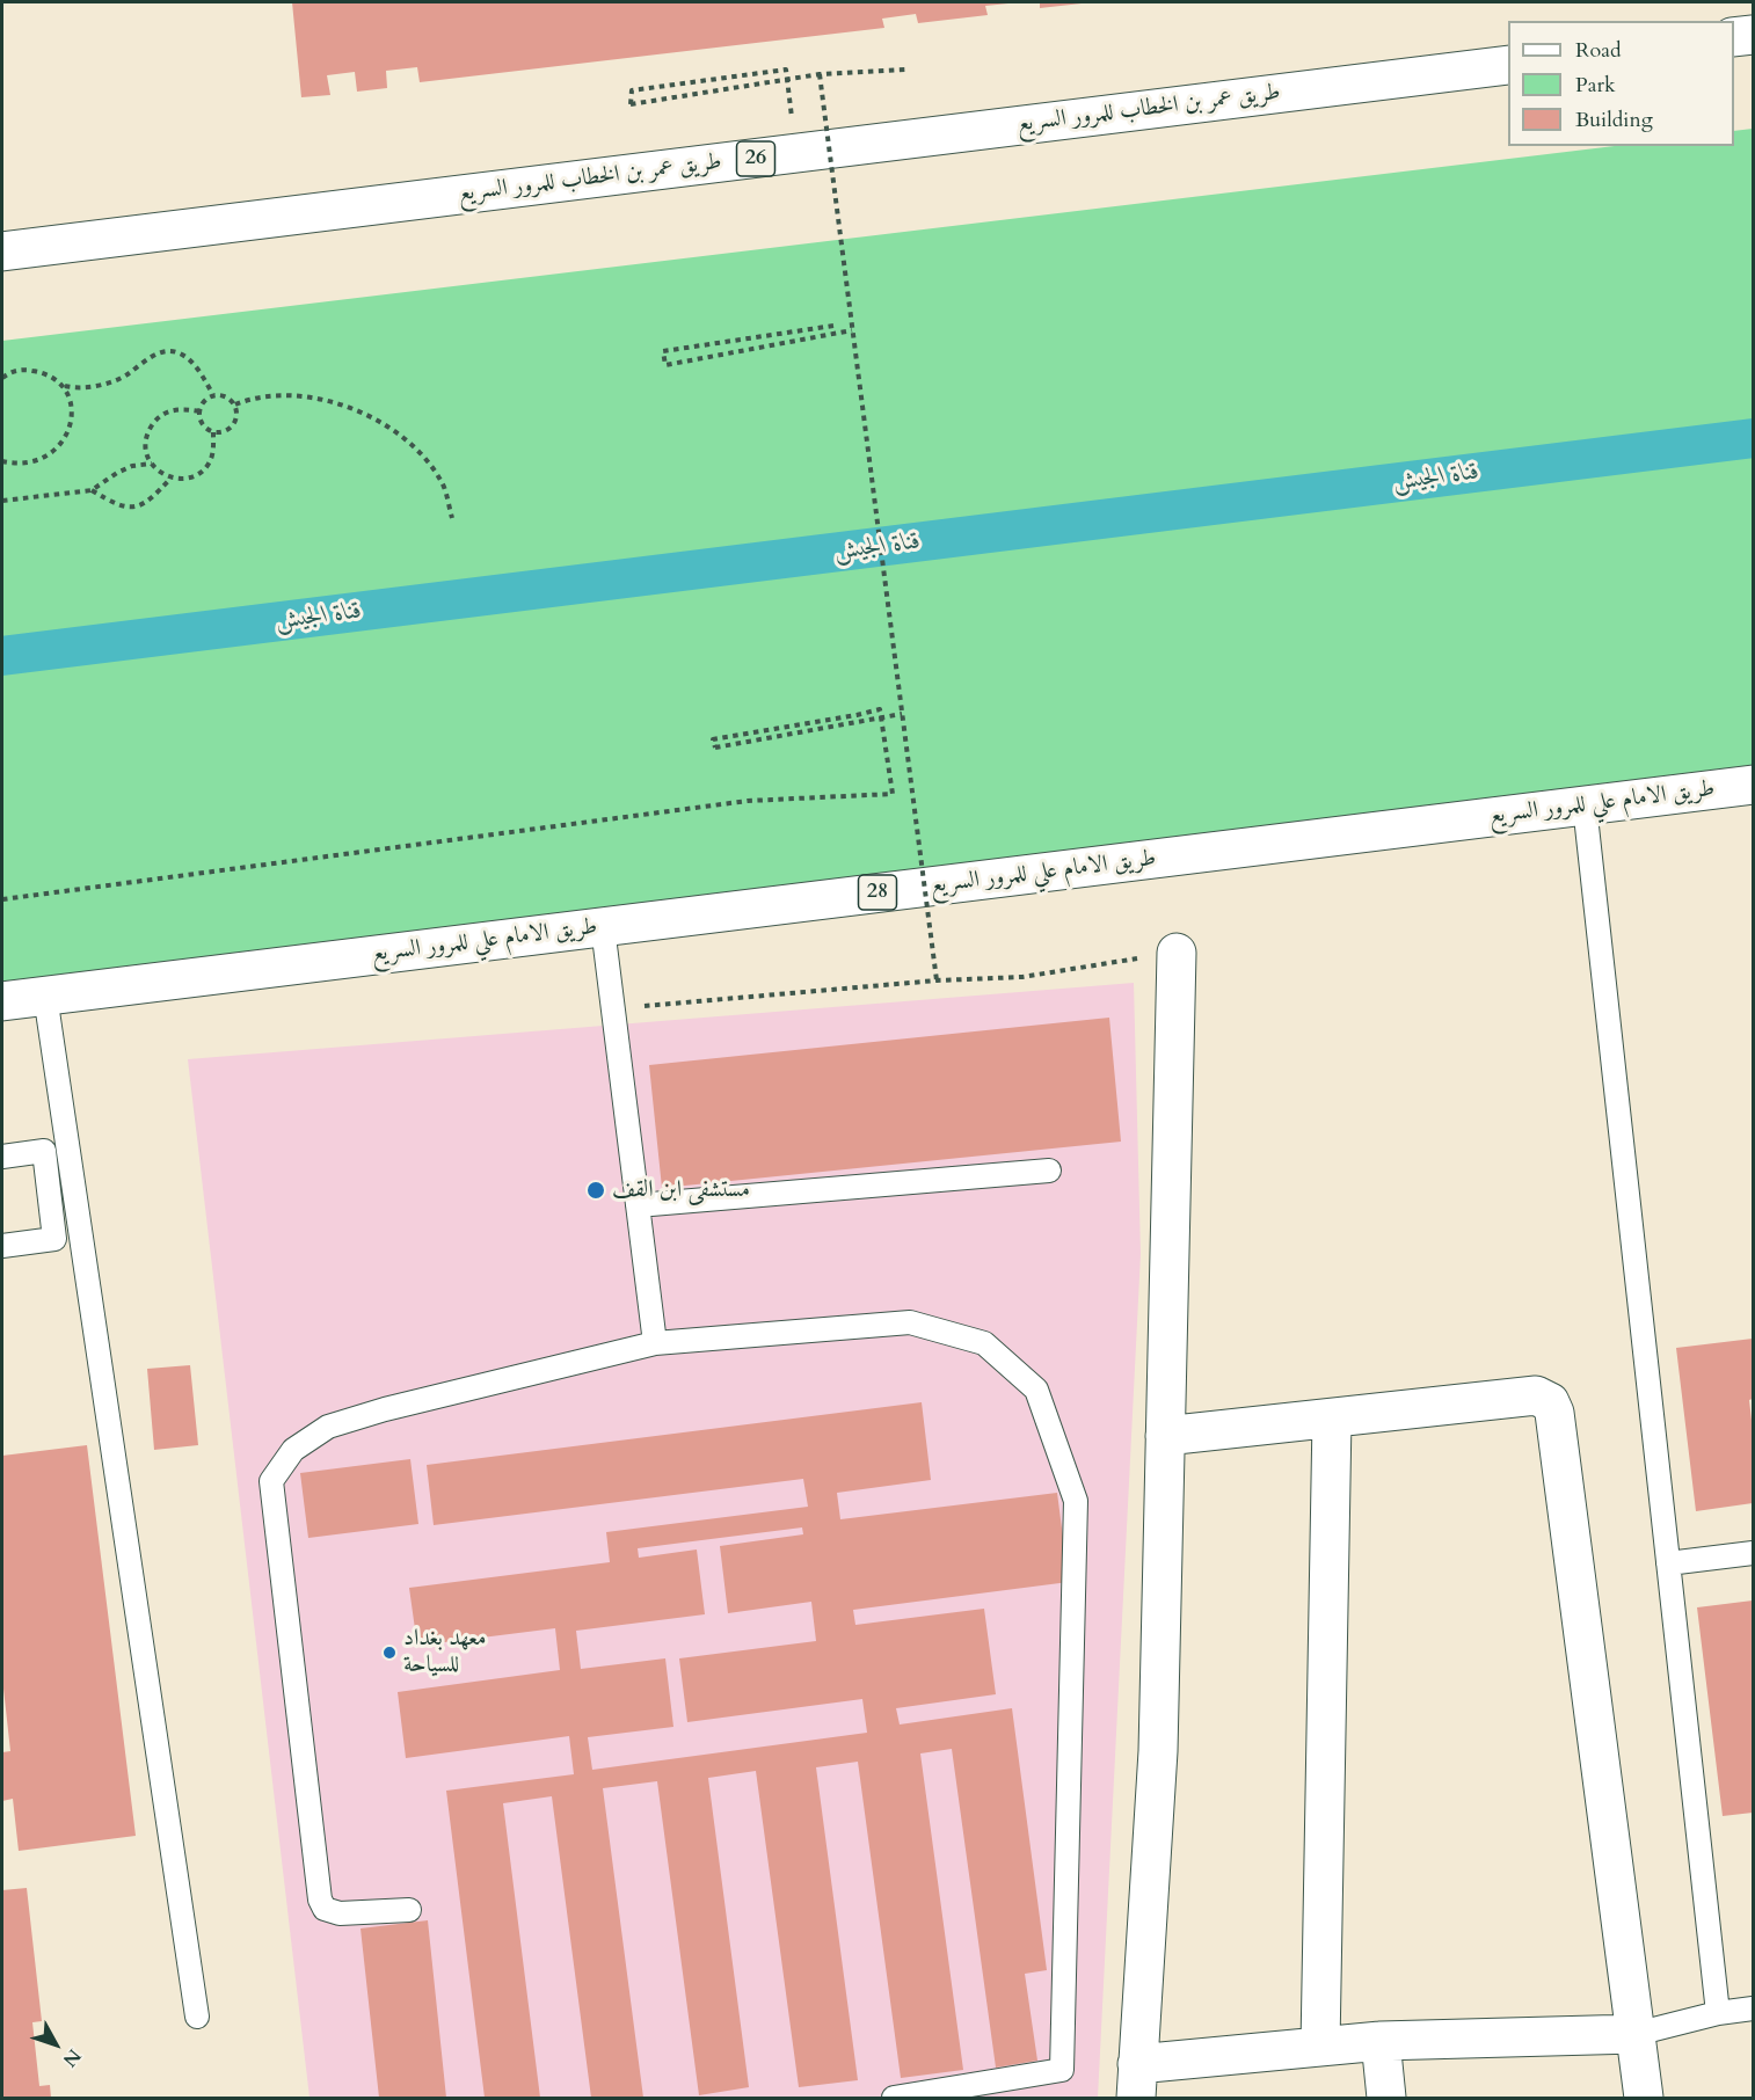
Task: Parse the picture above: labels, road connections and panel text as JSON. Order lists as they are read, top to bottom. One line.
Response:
{"streets":{"main road":["طريق عمر بن الخطاب للمرور السريع","26","طريق الامام علي للمرور السريع","28"]},"water":["قناة الجيش"],"places":["مستشفى ابن القف","معهد بغداد للسياحة"],"legend":["Road","Park","Building"],"north":"bottom right"}
